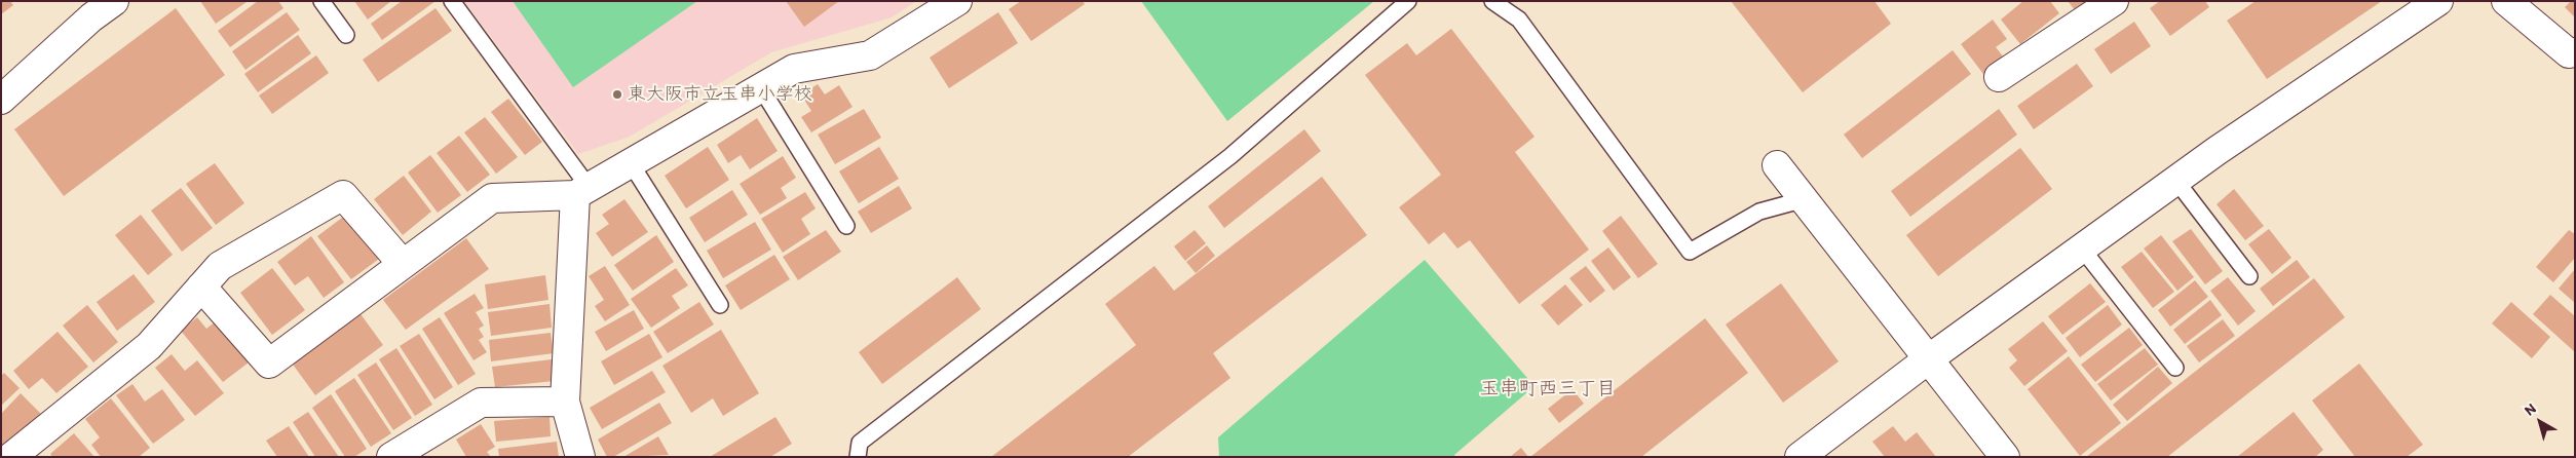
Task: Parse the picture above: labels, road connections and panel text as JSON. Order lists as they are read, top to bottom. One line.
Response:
{"districts":["玉串町西三丁目"],"places":["東大阪市立玉串小学校"],"north":"top left"}
